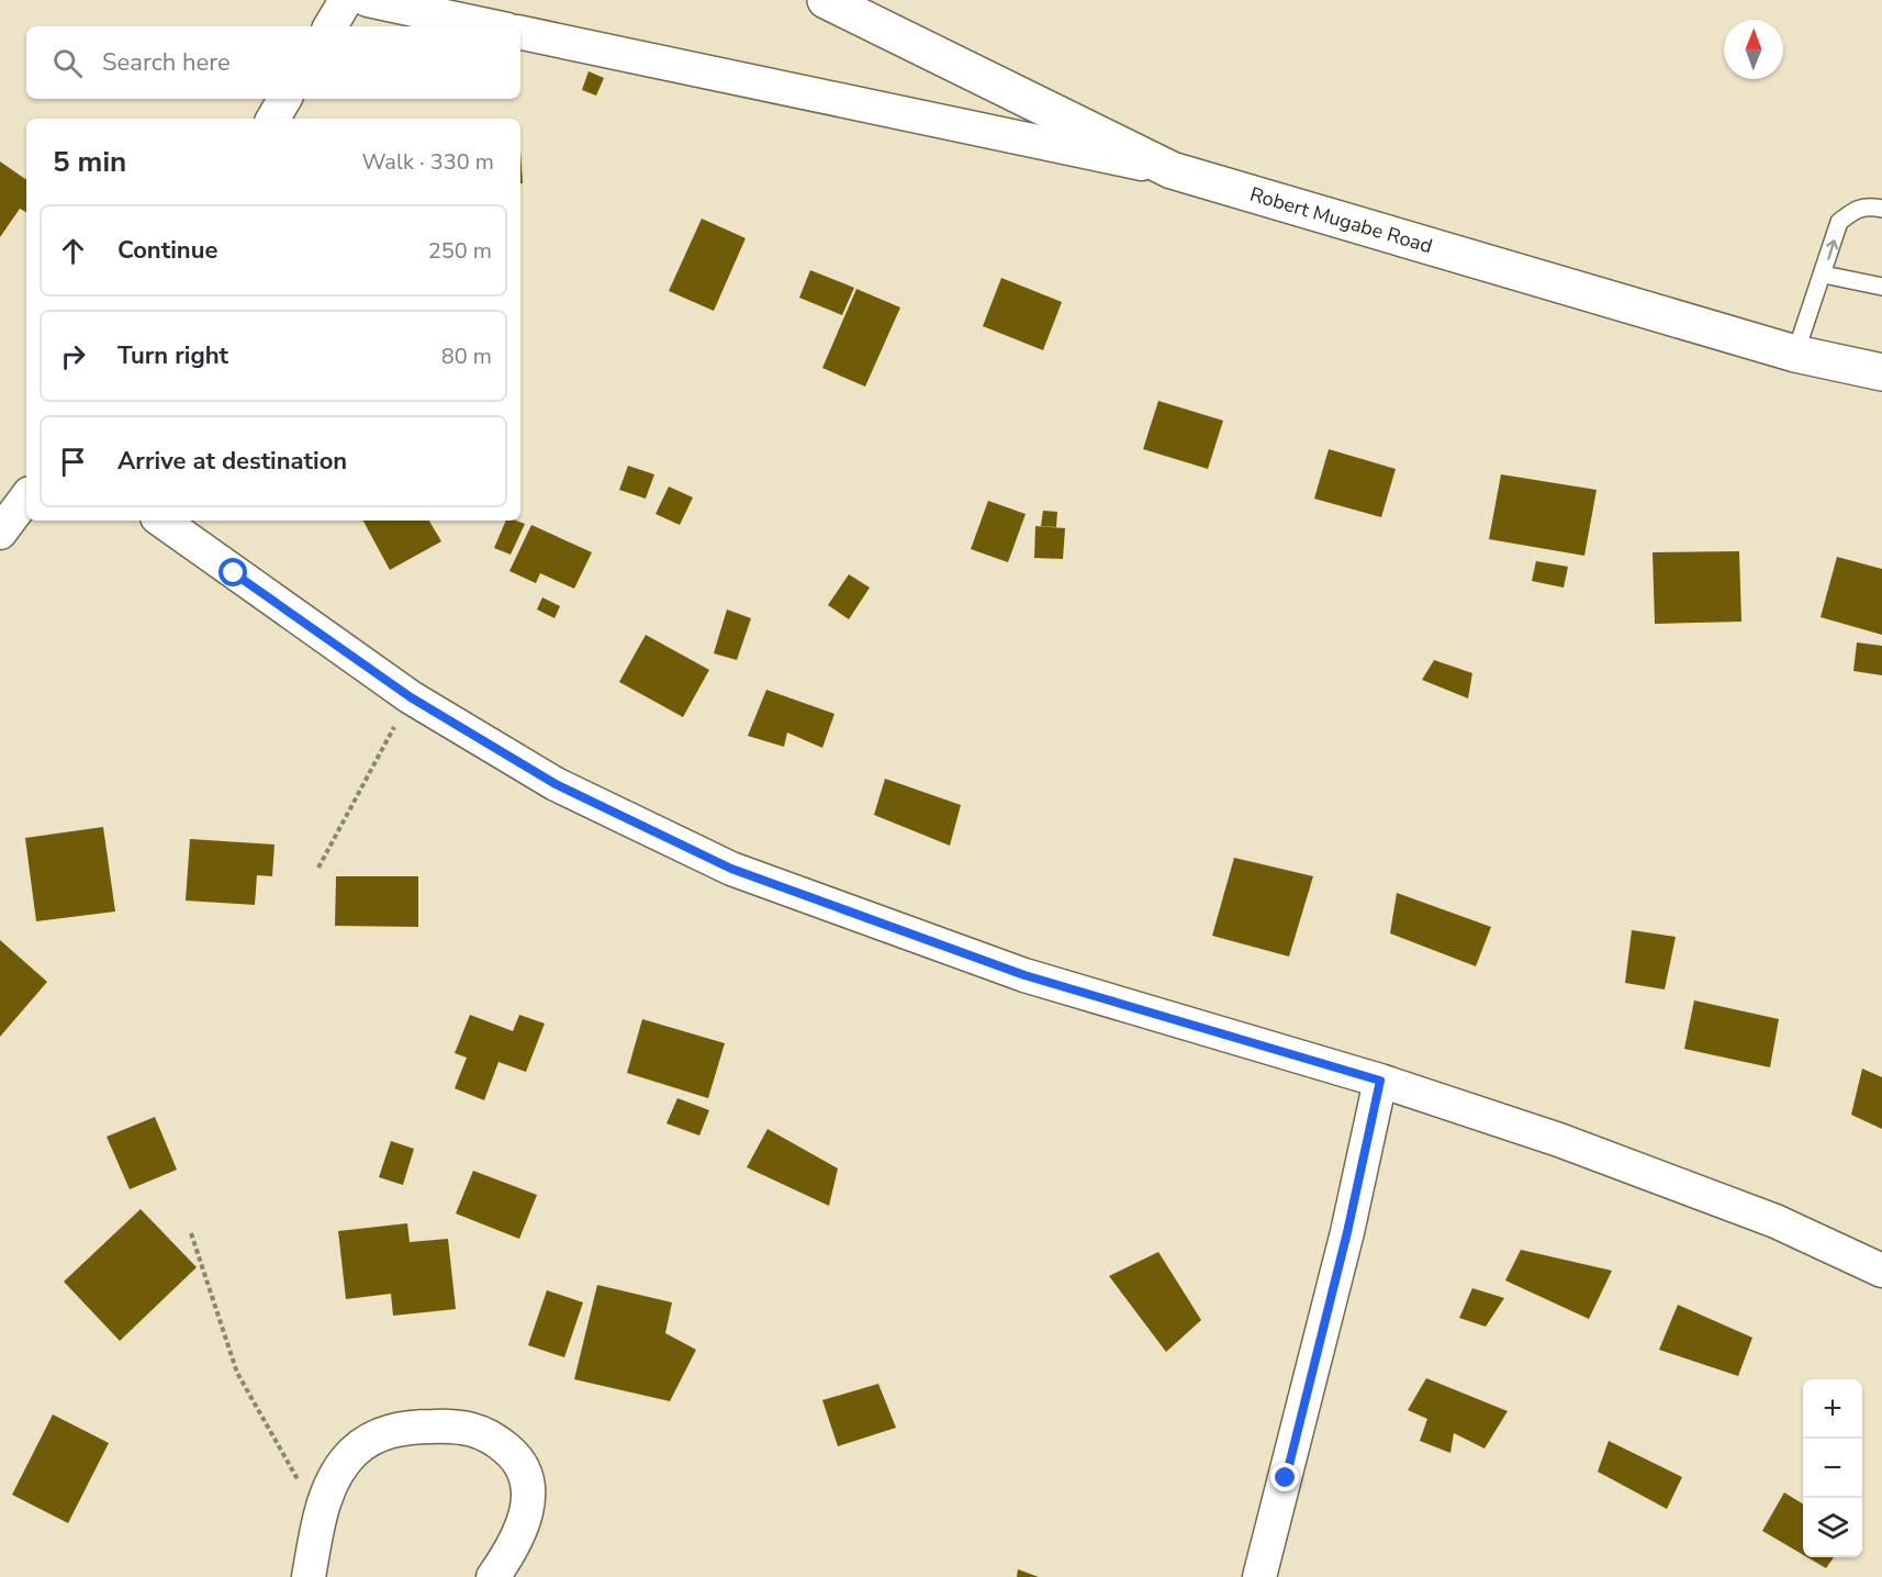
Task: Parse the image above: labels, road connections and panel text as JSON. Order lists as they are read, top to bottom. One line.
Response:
{"streets":{"main road":["Robert Mugabe Road"]},"north":"top","page":{"search":"Search here","heading":["5 min","Walk · 330 m"],"list":[["Continue","250 m"],["Turn right","80 m"],"Arrive at destination"],"map_buttons":["+","−"]}}
